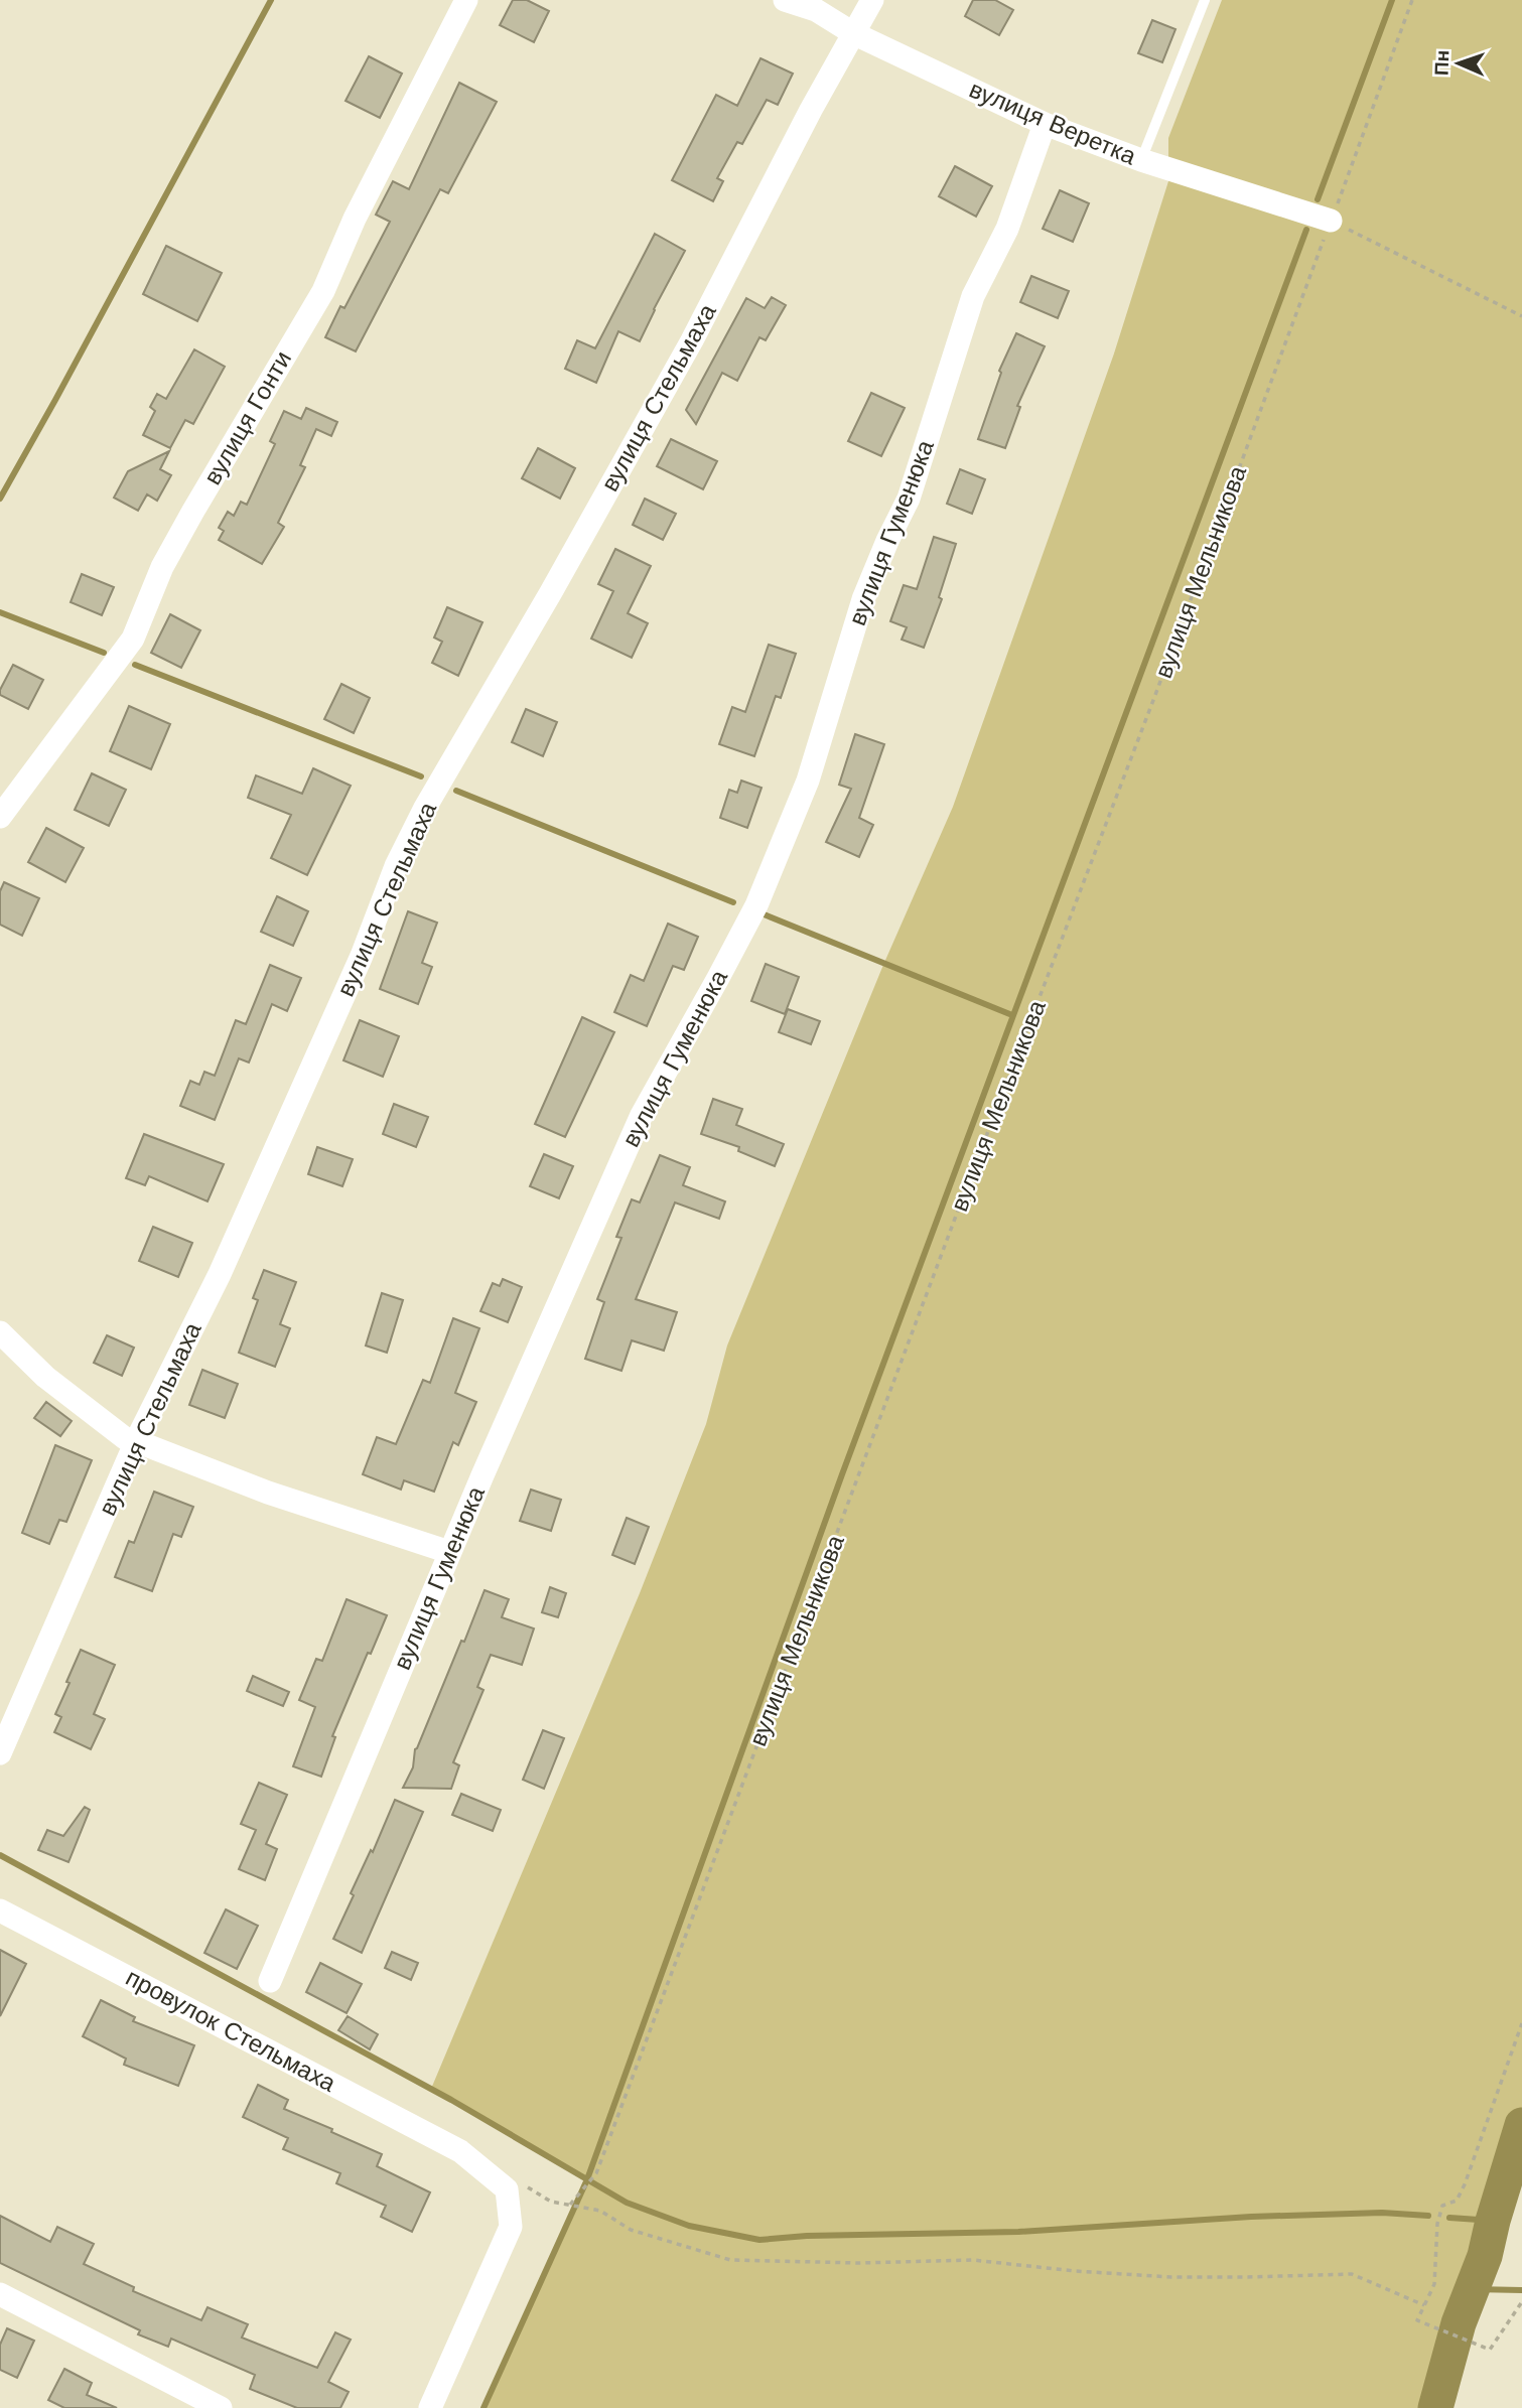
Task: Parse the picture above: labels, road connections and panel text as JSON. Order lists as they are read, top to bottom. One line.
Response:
{"streets":{"street":["вулиця Веретка","вулиця Стельмаха","вулиця Гонти","вулиця Гуменюка","провулок Стельмаха"],"path":["вулиця Мельникова"]},"crossings":[["вулиця Веретка","вулиця Стельмаха"],["вулиця Веретка","вулиця Гуменюка"],["вулиця Веретка","вулиця Мельникова"]],"north":"left"}
